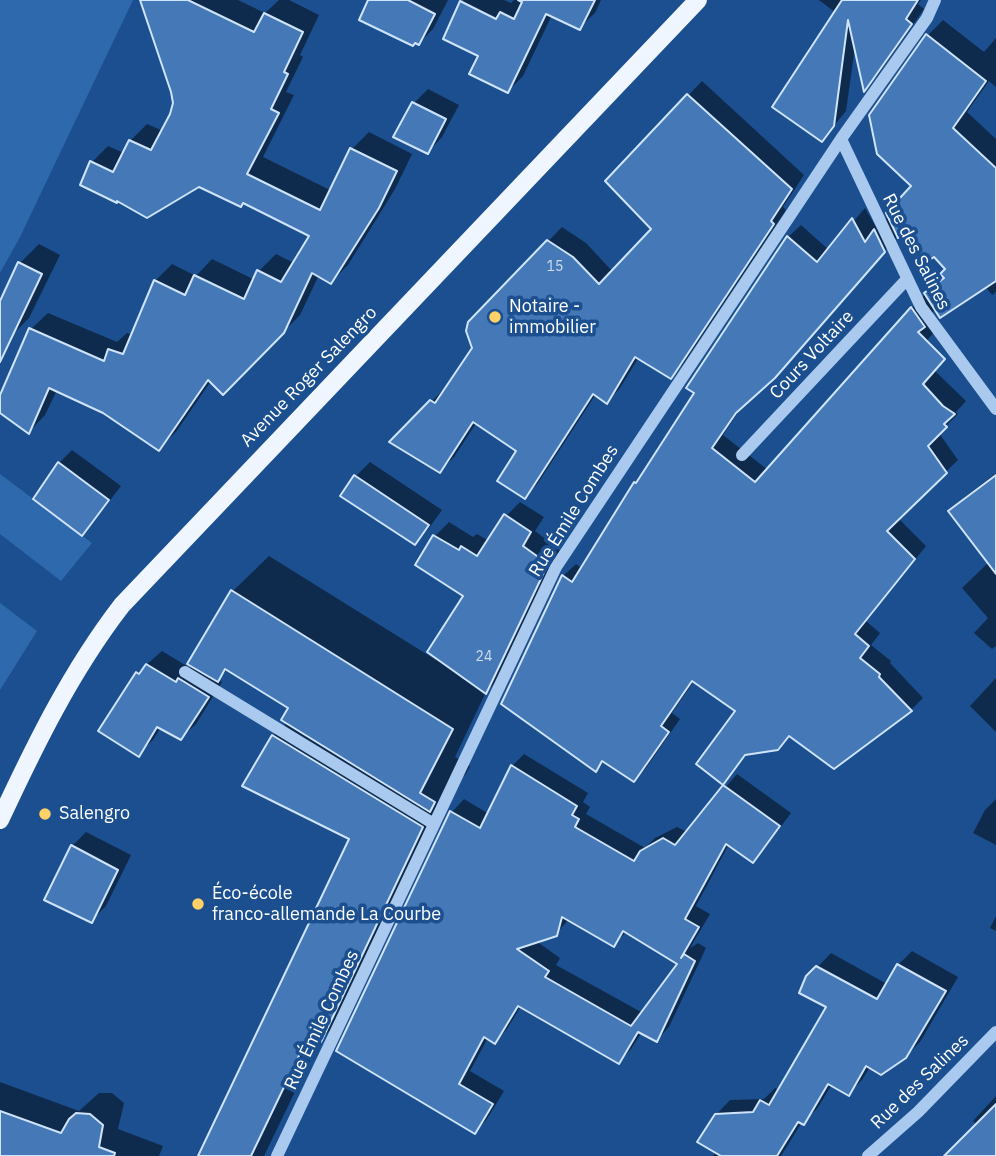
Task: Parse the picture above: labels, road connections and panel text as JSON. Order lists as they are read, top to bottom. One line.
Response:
{"streets":{"main road":["Avenue Roger Salengro"],"street":["Rue des Salines","Cours Voltaire","Rue Émile Combes"]},"crossings":[["Rue des Salines","Cours Voltaire"],["Rue des Salines","Rue Émile Combes"]],"places":["Notaire - immobilier","Salengro","Éco-école franco-allemande La Courbe"],"house_numbers":["15","24"]}
